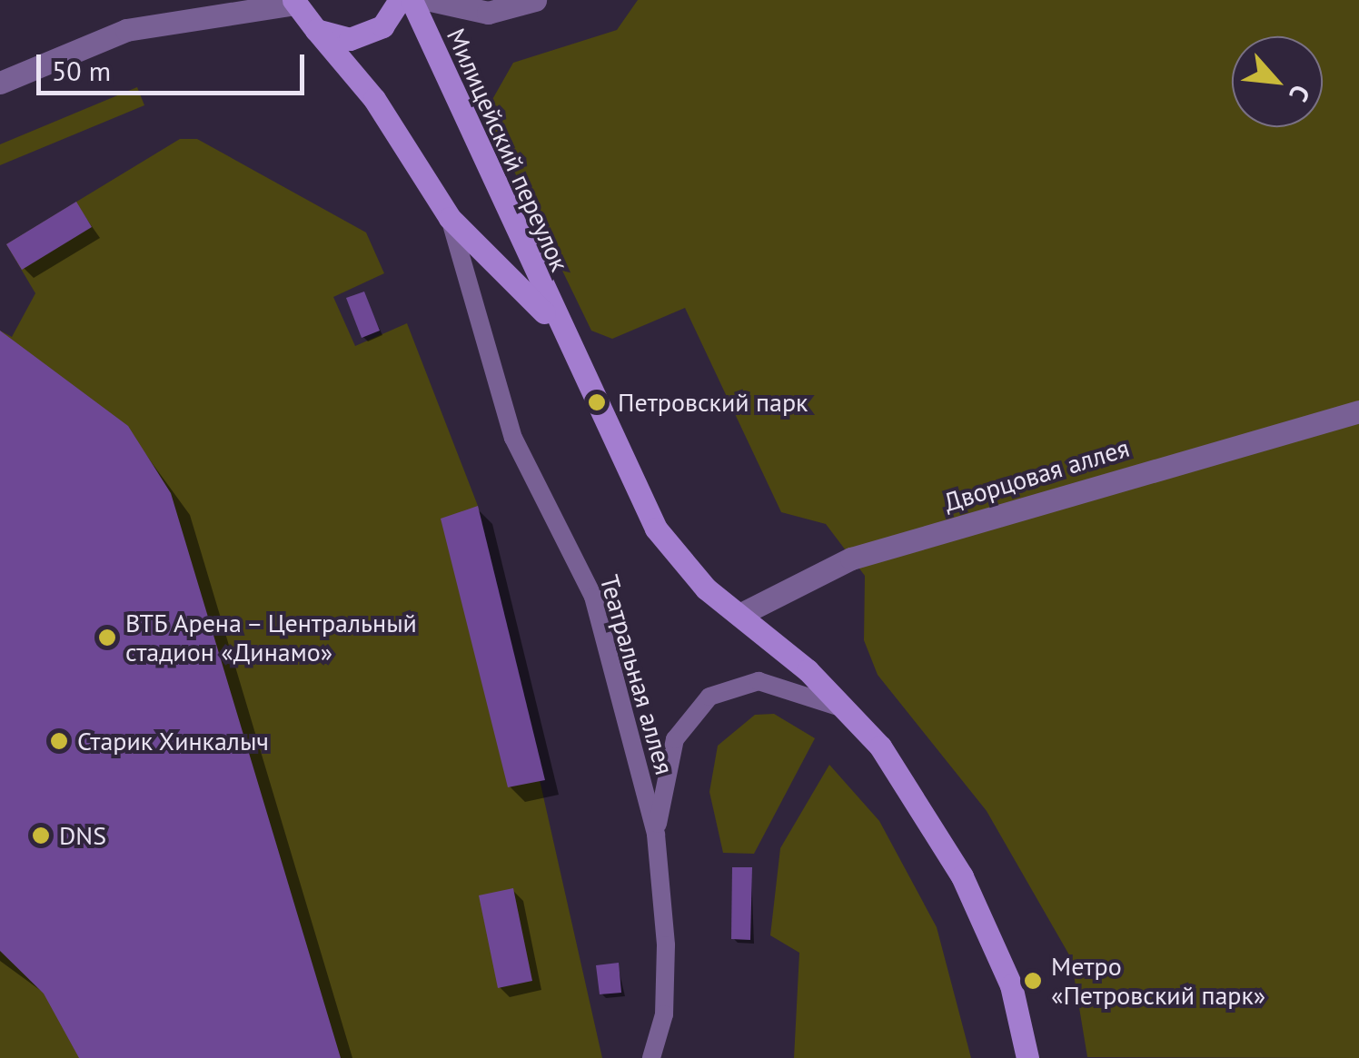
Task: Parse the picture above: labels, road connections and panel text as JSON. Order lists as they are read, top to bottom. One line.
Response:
{"streets":{"street":["Милицейский переулок","Дворцовая аллея"],"lane":["Театральная аллея"]},"crossings":[["Милицейский переулок","Дворцовая аллея"],["Милицейский переулок","Театральная аллея"]],"places":["Петровский парк","ВТБ Арена – Центральный стадион «Динамо»","Старик Хинкалыч","DNS","Метро «Петровский парк»"],"scale_bar":"50 m","north":"bottom right"}
